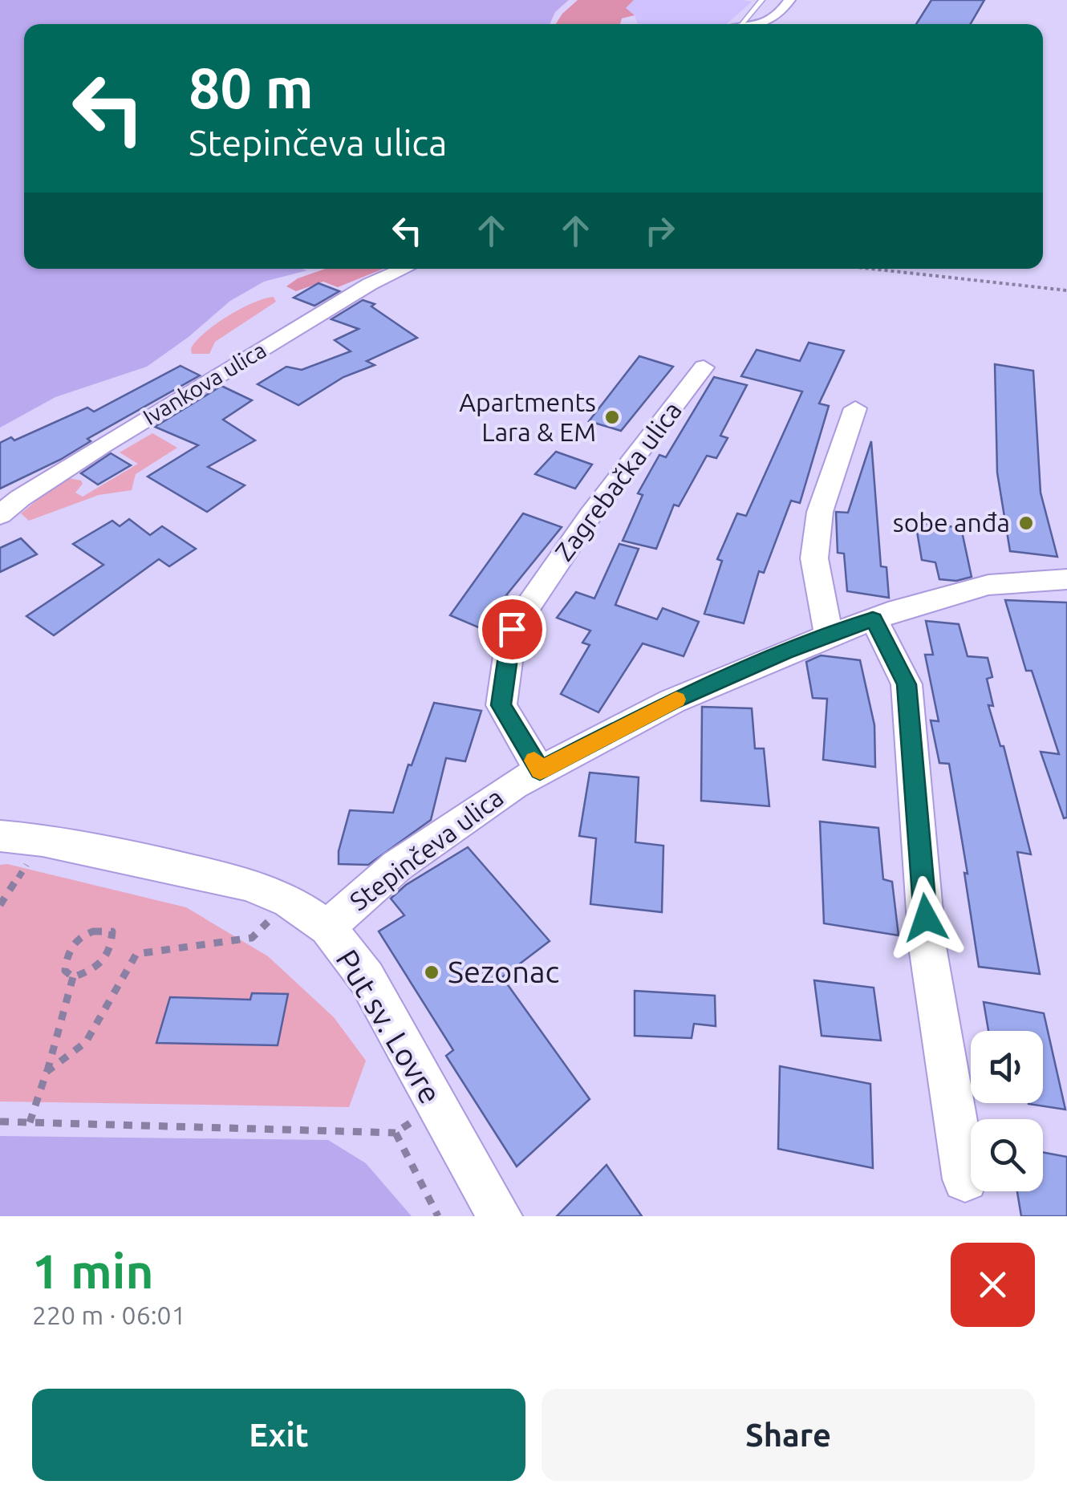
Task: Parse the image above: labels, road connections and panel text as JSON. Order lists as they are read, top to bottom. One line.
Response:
{"streets":{"street":["Ivankova ulica","Zagrebačka ulica","Stepinčeva ulica","Put sv. Lovre"]},"crossings":[["Zagrebačka ulica","Stepinčeva ulica"],["Stepinčeva ulica","Put sv. Lovre"]],"places":["Apartments Lara & EM","sobe anđa","Sezonac"],"page":{"turn":["80 m","Stepinčeva ulica"],"heading":["1 min","220 m · 06:01"],"buttons":["Exit","Share"]}}
